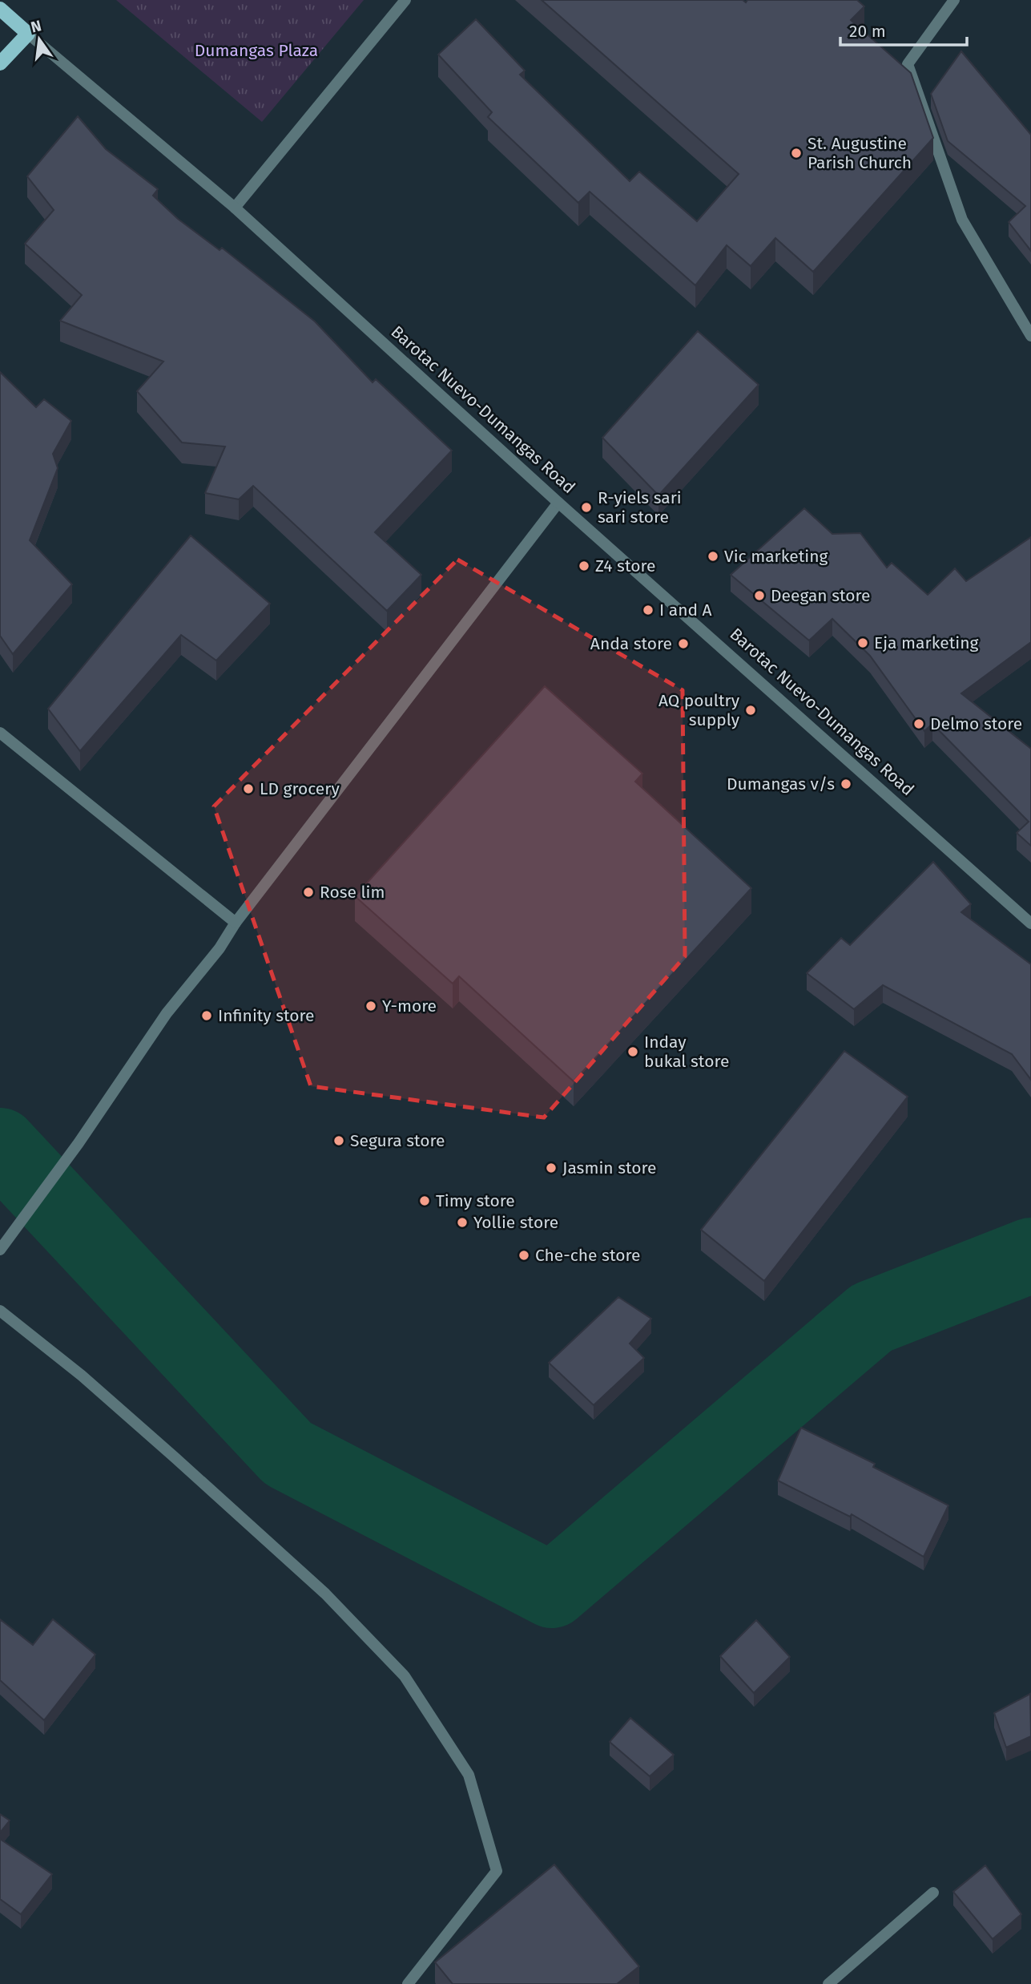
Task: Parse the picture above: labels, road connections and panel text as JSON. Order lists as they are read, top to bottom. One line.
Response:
{"streets":{"main road":["Barotac Nuevo-Dumangas Road"]},"parks":["Dumangas Plaza"],"places":["St. Augustine Parish Church","R-yiels sari sari store","Vic marketing","Z4 store","Deegan store","I and A","Eja marketing","Anda store","AQ poultry supply","Delmo store","Dumangas v/s","LD grocery","Rose lim","Y-more","Infinity store","Inday bukal store","Segura store","Jasmin store","Timy store","Yollie store","Che-che store"],"scale_bar":"20 m","north":"top"}
